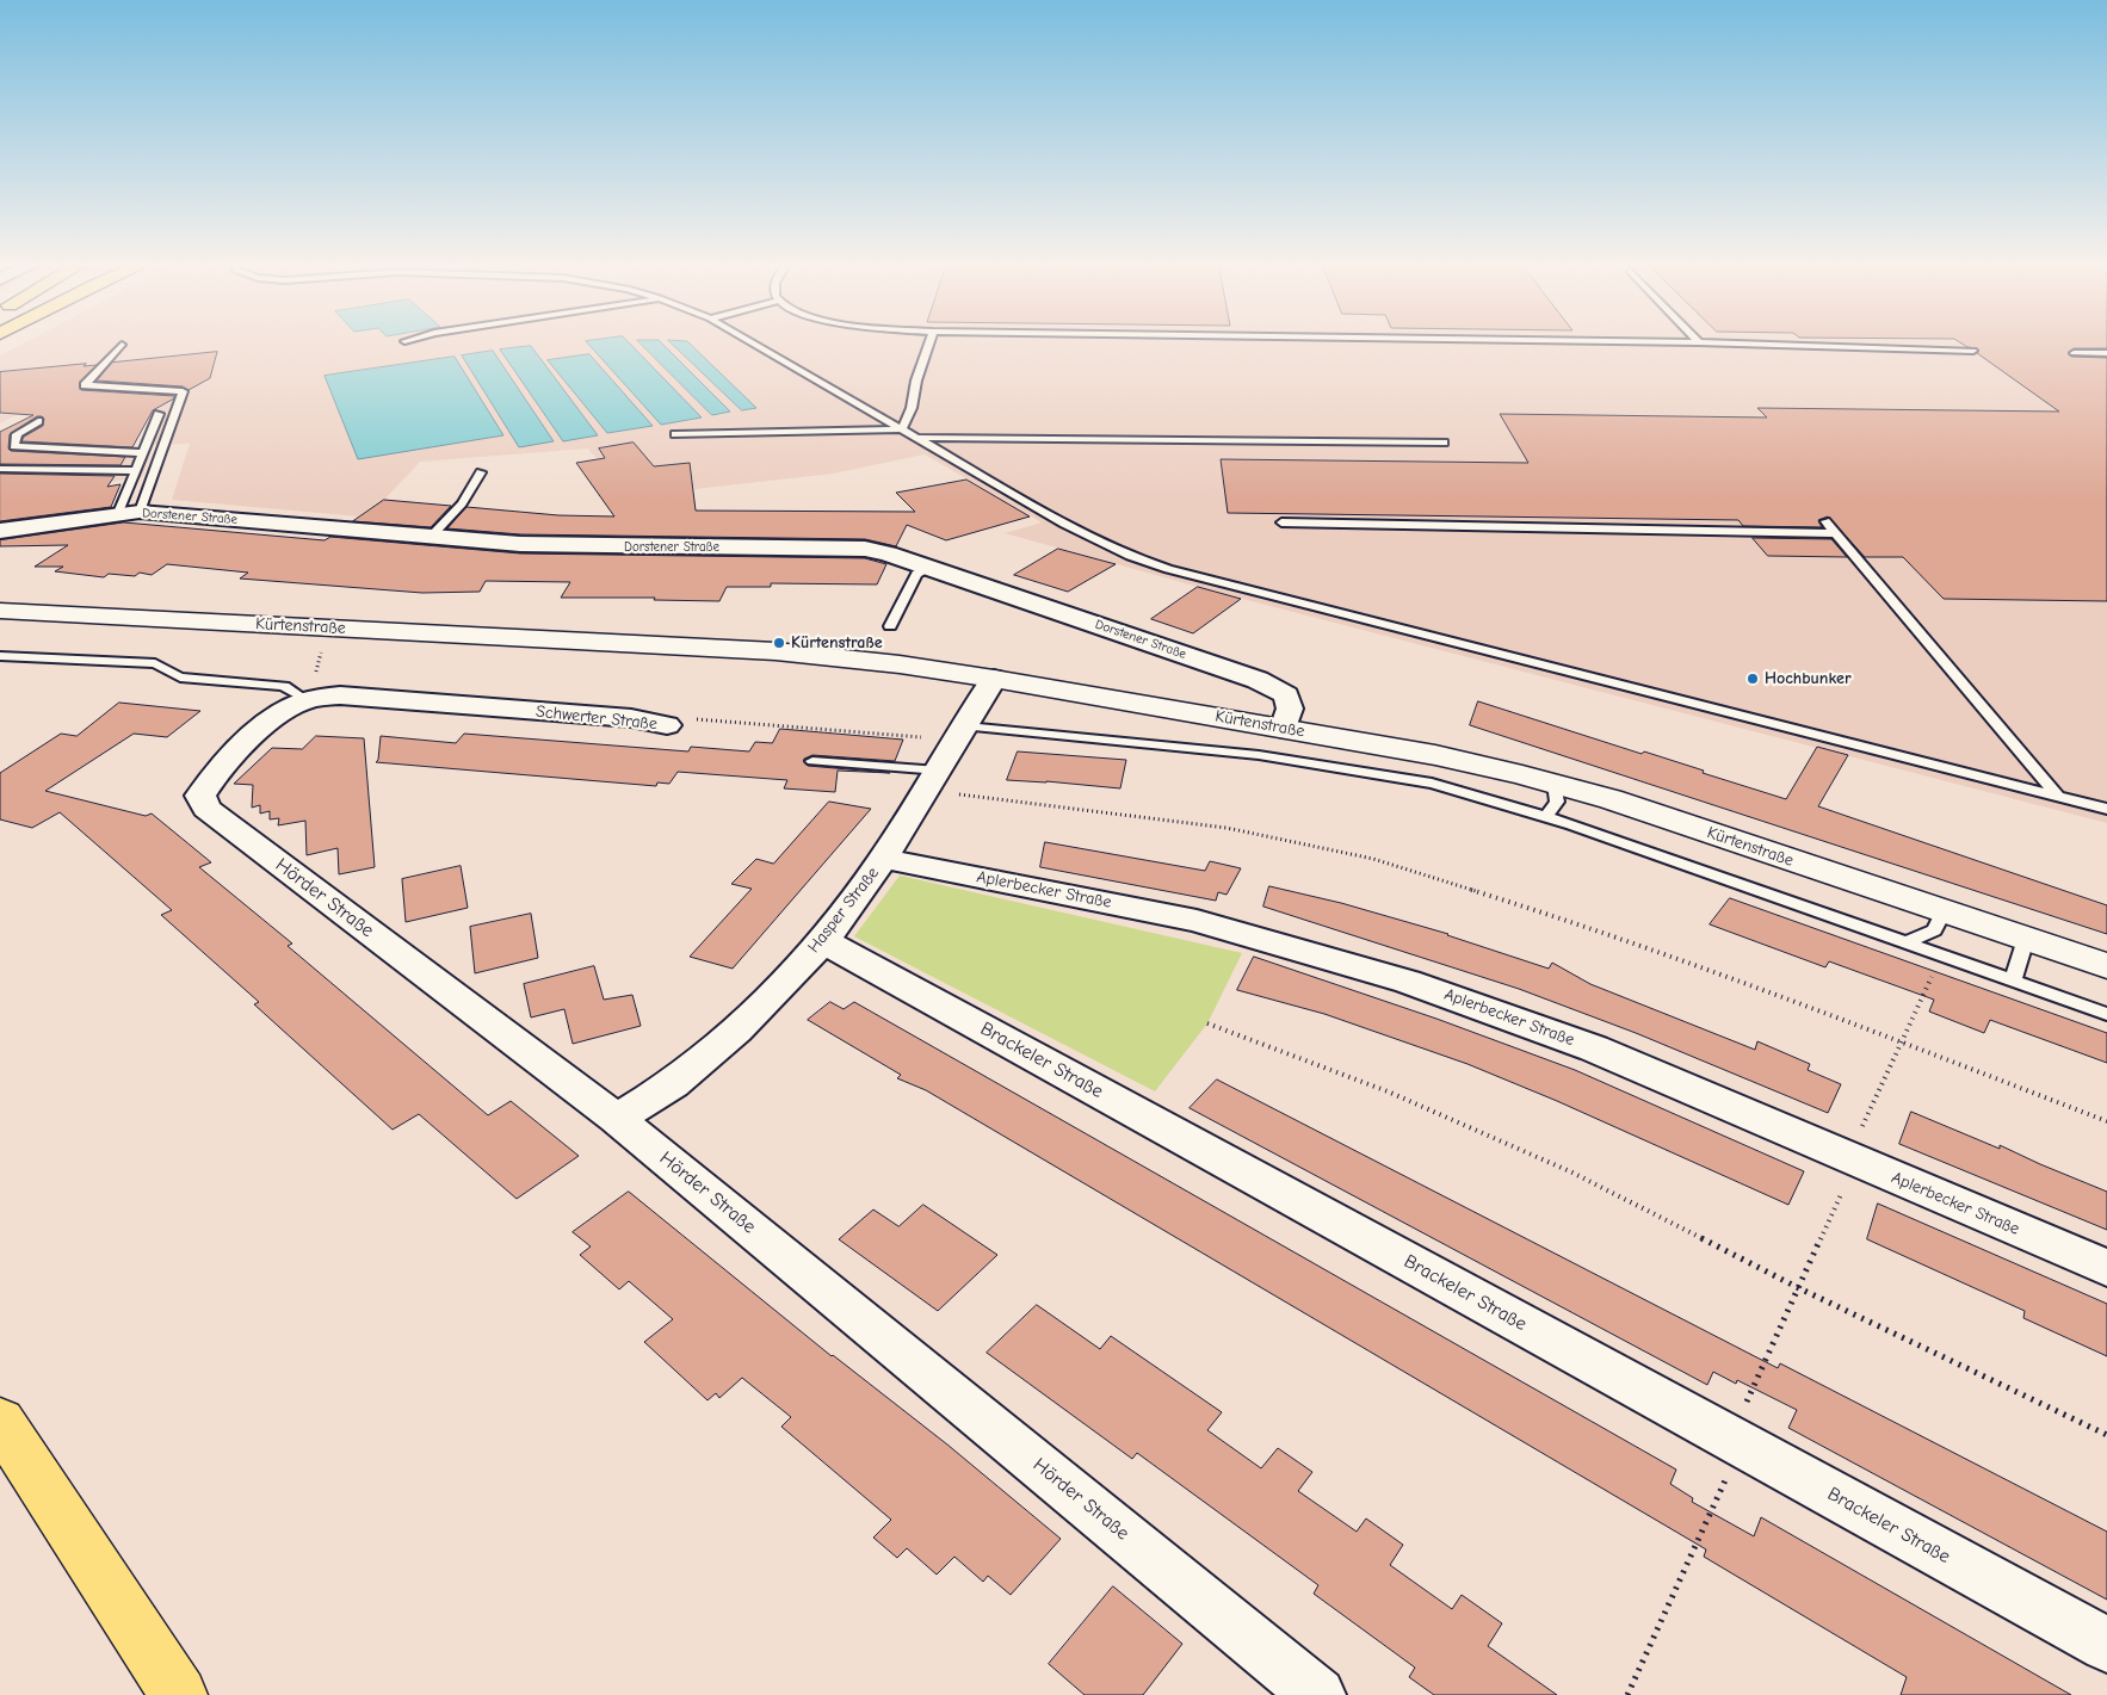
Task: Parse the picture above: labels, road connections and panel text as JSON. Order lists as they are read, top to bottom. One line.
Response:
{"streets":{"main road":["Kürtenstraße"],"street":["Dorstener Straße","Schwerter Straße","Aplerbecker Straße","Hörder Straße","Hasper Straße","Brackeler Straße"]},"crossings":[["Dorstener Straße","Kürtenstraße"],["Kürtenstraße","Schwerter Straße"],["Kürtenstraße","Hasper Straße"],["Schwerter Straße","Hörder Straße"],["Schwerter Straße","Hasper Straße"],["Aplerbecker Straße","Hasper Straße"],["Hörder Straße","Hasper Straße"],["Hasper Straße","Brackeler Straße"]],"places":["Kürtenstraße","Hochbunker"]}
